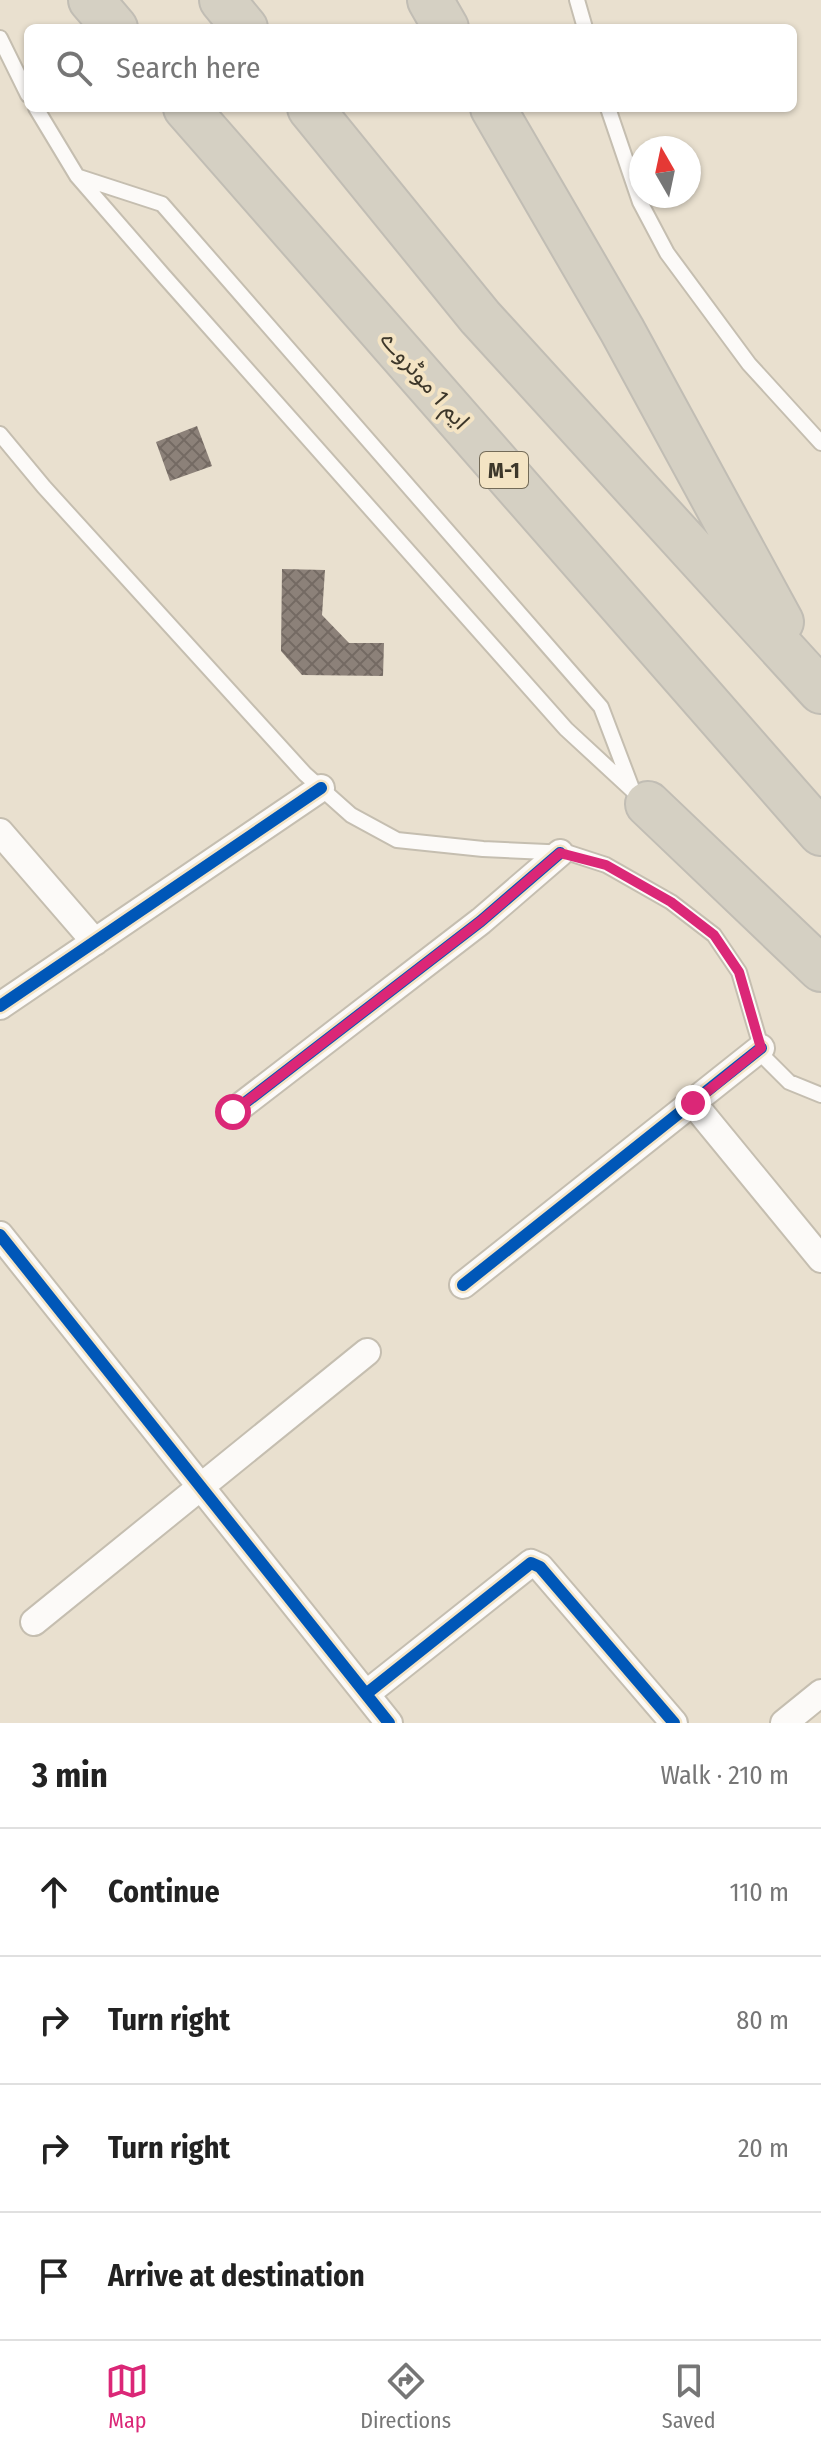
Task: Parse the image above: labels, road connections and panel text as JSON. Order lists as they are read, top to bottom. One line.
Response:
{"streets":{"highway":["ایم 1 موٹروے","M-1"]},"north":"top","page":{"search":"Search here","heading":["3 min","Walk · 210 m"],"list":[["Continue","110 m"],["Turn right","80 m"],["Turn right","20 m"],"Arrive at destination"],"nav":["Map","Directions","Saved"]}}
